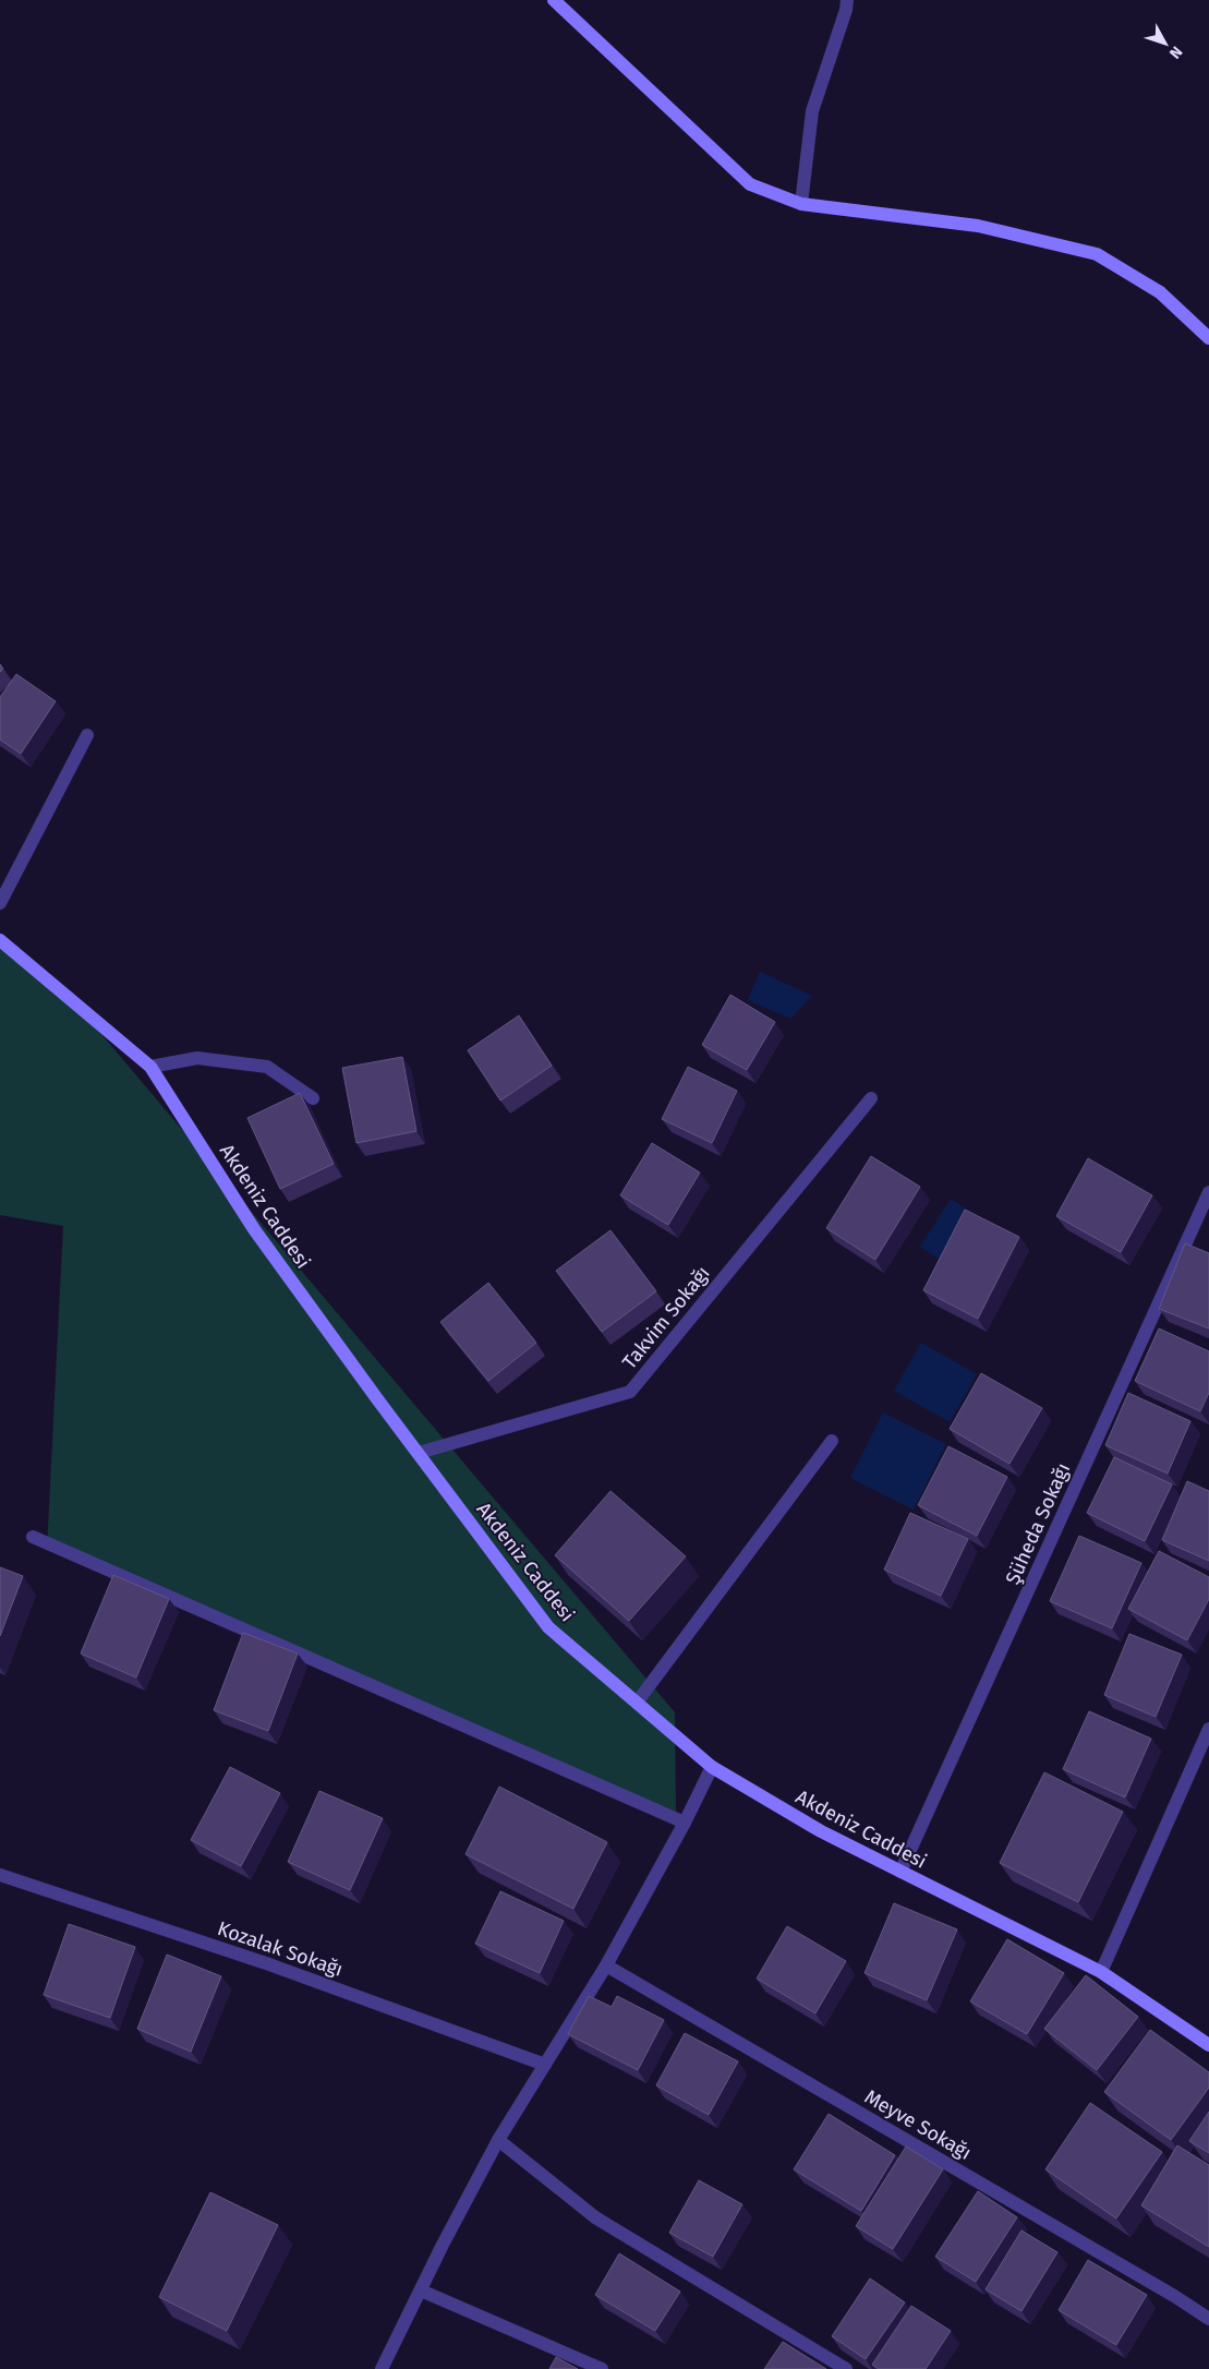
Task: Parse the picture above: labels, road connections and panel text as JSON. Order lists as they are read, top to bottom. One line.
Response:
{"streets":{"street":["Akdeniz Caddesi","Takvim Sokağı","Şüheda Sokağı","Kozalak Sokağı","Meyve Sokağı"]},"crossings":[["Akdeniz Caddesi","Takvim Sokağı"],["Akdeniz Caddesi","Şüheda Sokağı"]],"north":"bottom right"}
